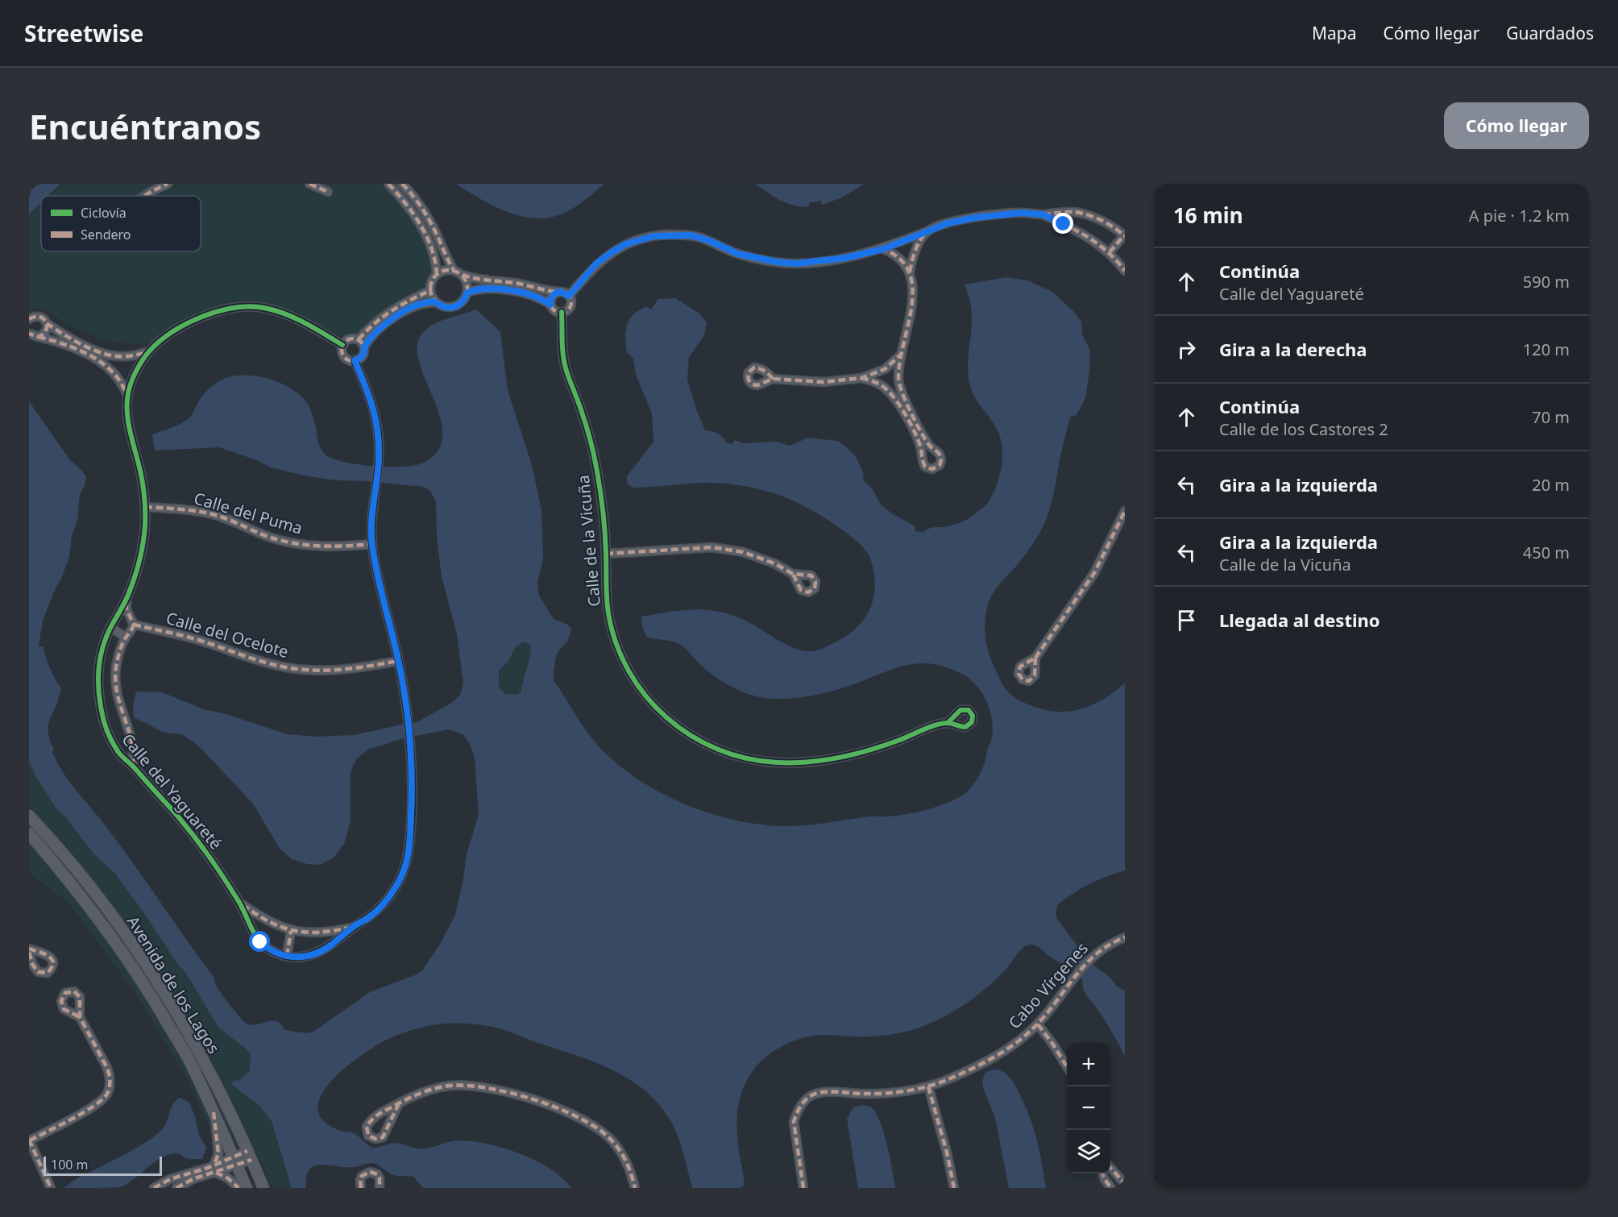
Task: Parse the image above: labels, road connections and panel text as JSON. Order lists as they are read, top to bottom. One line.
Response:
{"streets":{"street":["Calle del Puma","Calle de la Vicuña","Calle del Ocelote","Calle del Yaguareté","Avenida de los Lagos","Cabo Vírgenes"]},"crossings":[["Calle del Puma","Calle del Yaguareté"],["Calle del Ocelote","Calle del Yaguareté"]],"legend":["Ciclovía","Sendero"],"scale_bar":"100 m","page":{"header":"Streetwise","nav":["Mapa","Cómo llegar","Guardados"],"buttons":"Cómo llegar","title":"Encuéntranos","heading":["16 min","A pie · 1.2 km"],"list":[["Continúa","Calle del Yaguareté","590 m"],["Gira a la derecha","120 m"],["Continúa","Calle de los Castores 2","70 m"],["Gira a la izquierda","20 m"],["Gira a la izquierda","Calle de la Vicuña","450 m"],"Llegada al destino"],"map_buttons":["+","−"],"scale":"100 m"}}
